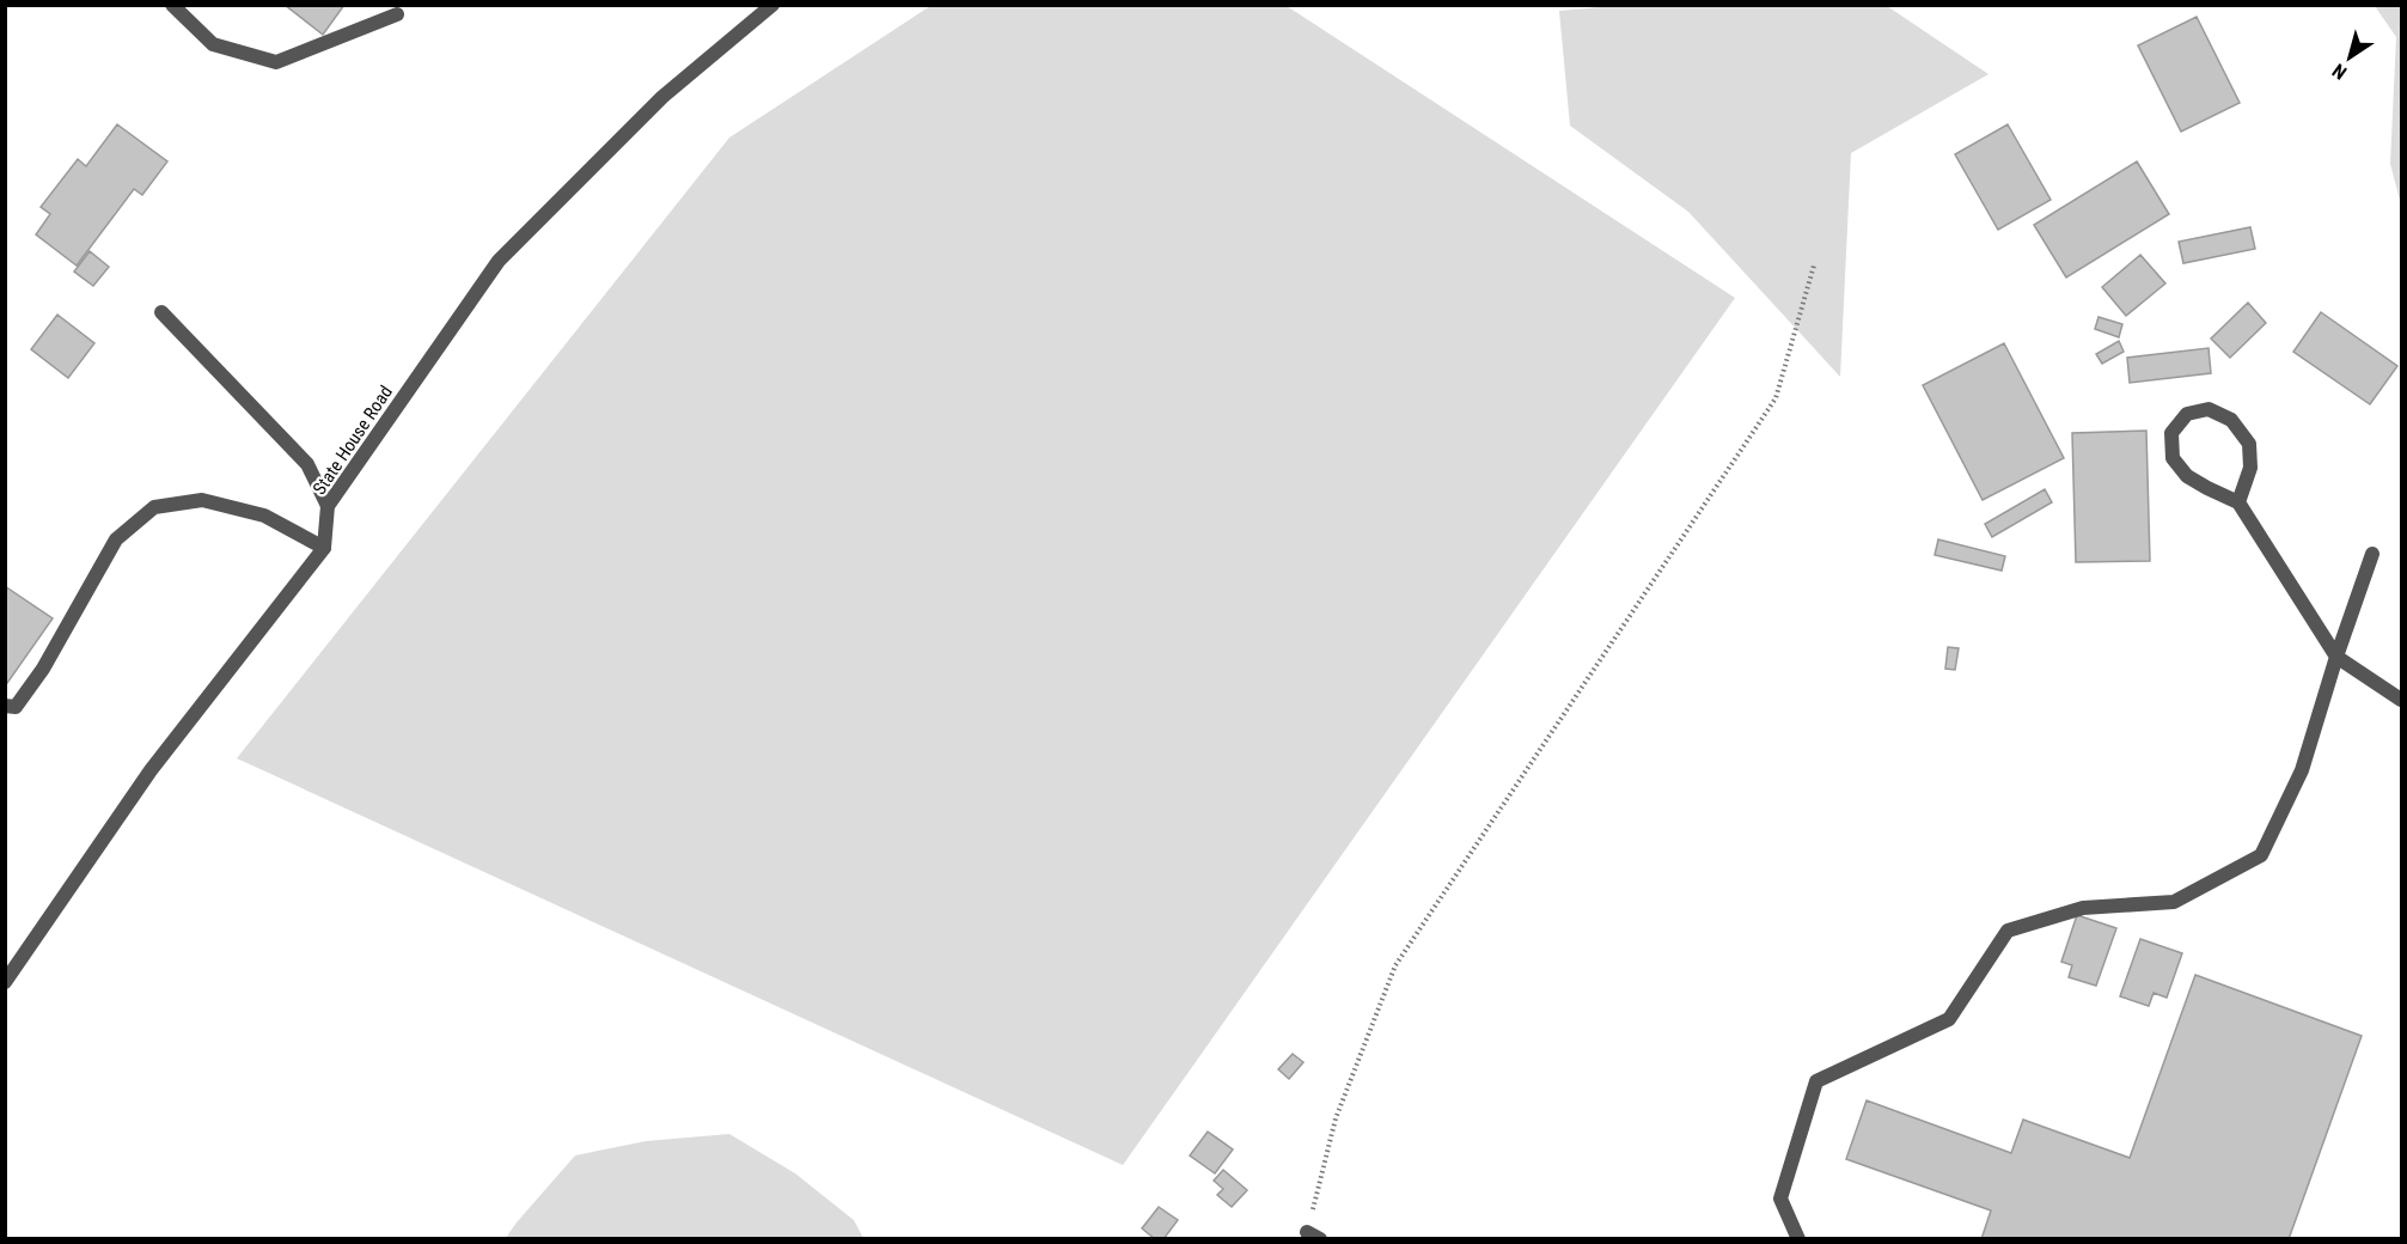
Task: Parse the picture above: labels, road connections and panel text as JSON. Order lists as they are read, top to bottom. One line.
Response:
{"streets":{"street":["State House Road"]},"north":"bottom left"}
